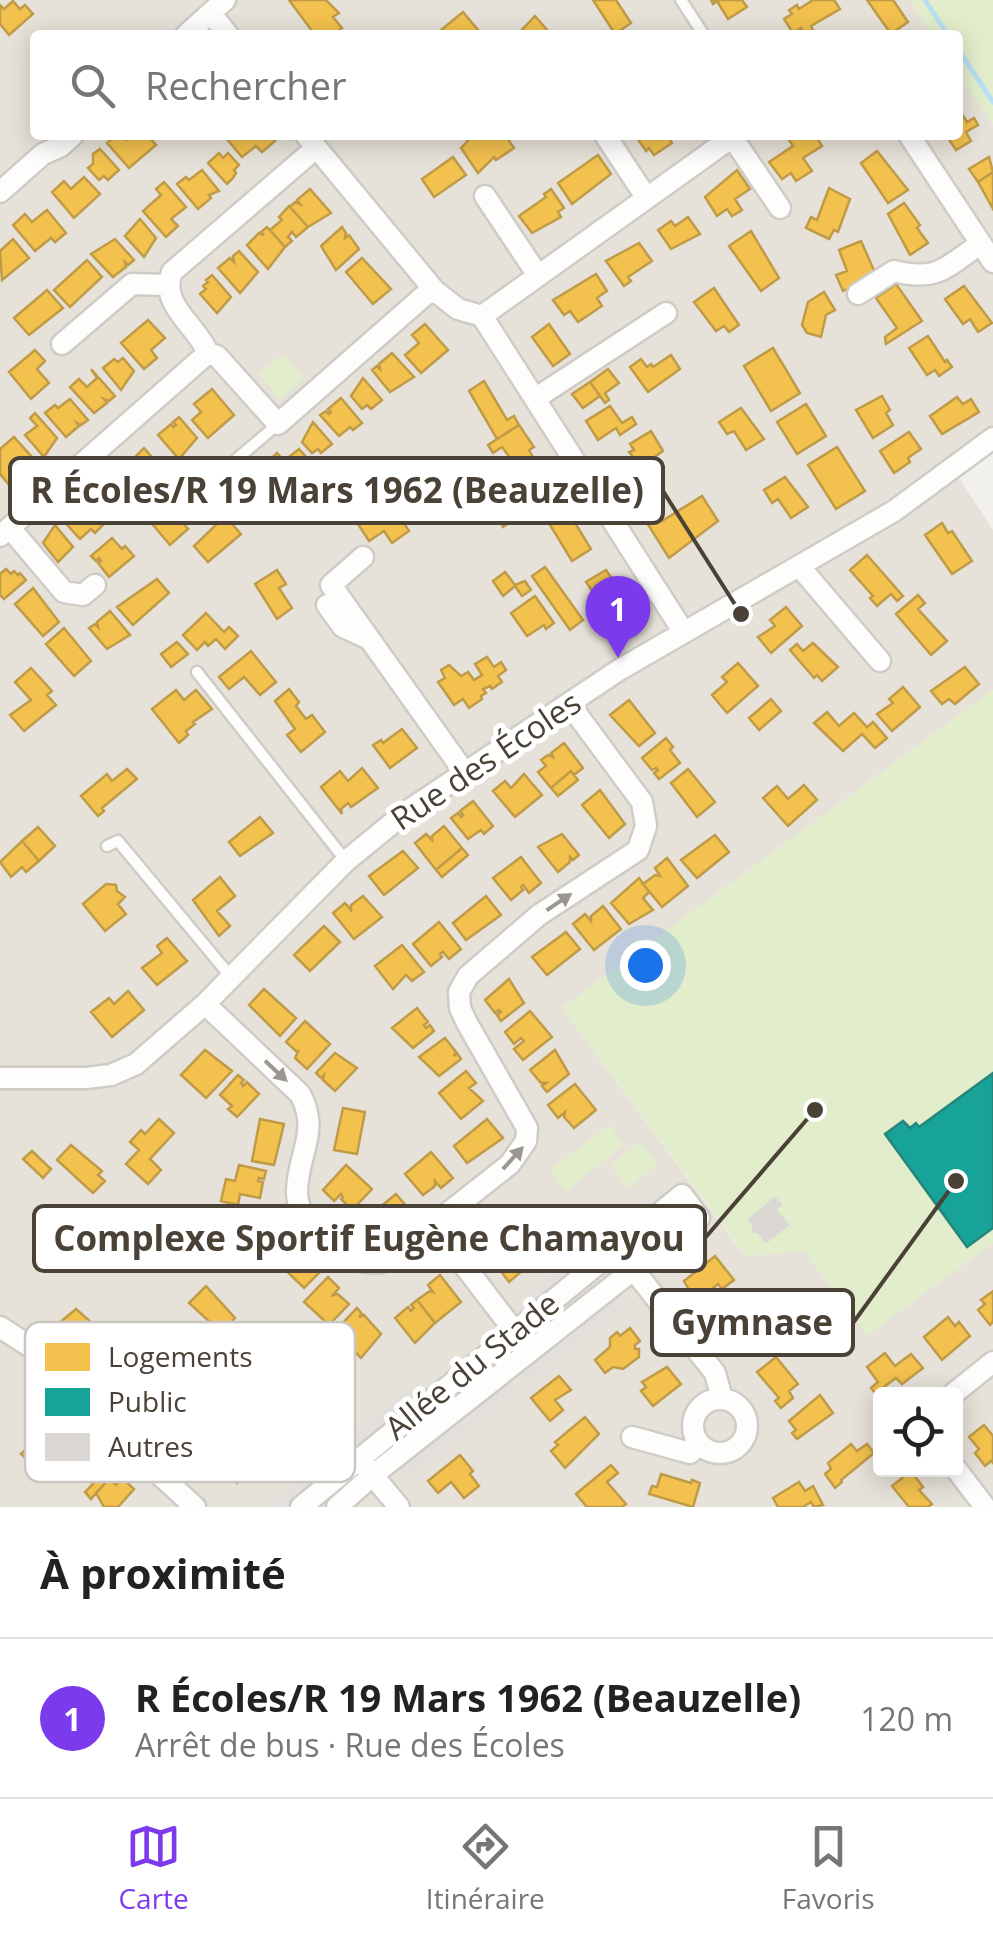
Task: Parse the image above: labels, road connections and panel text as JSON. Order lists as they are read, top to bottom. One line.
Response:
{"streets":{"street":["Rue des Écoles","Allée du Stade"]},"places":["R Écoles/R 19 Mars 1962 (Beauzelle)","Complexe Sportif Eugène Chamayou","Gymnase"],"legend":["Logements","Public","Autres"],"page":{"search":"Rechercher","pins":"1","heading":"À proximité","list":[{"mark":"1","name":"R Écoles/R 19 Mars 1962 (Beauzelle)","note":"Arrêt de bus · Rue des Écoles","value":"120 m"}],"nav":["Carte","Itinéraire","Favoris"]}}
